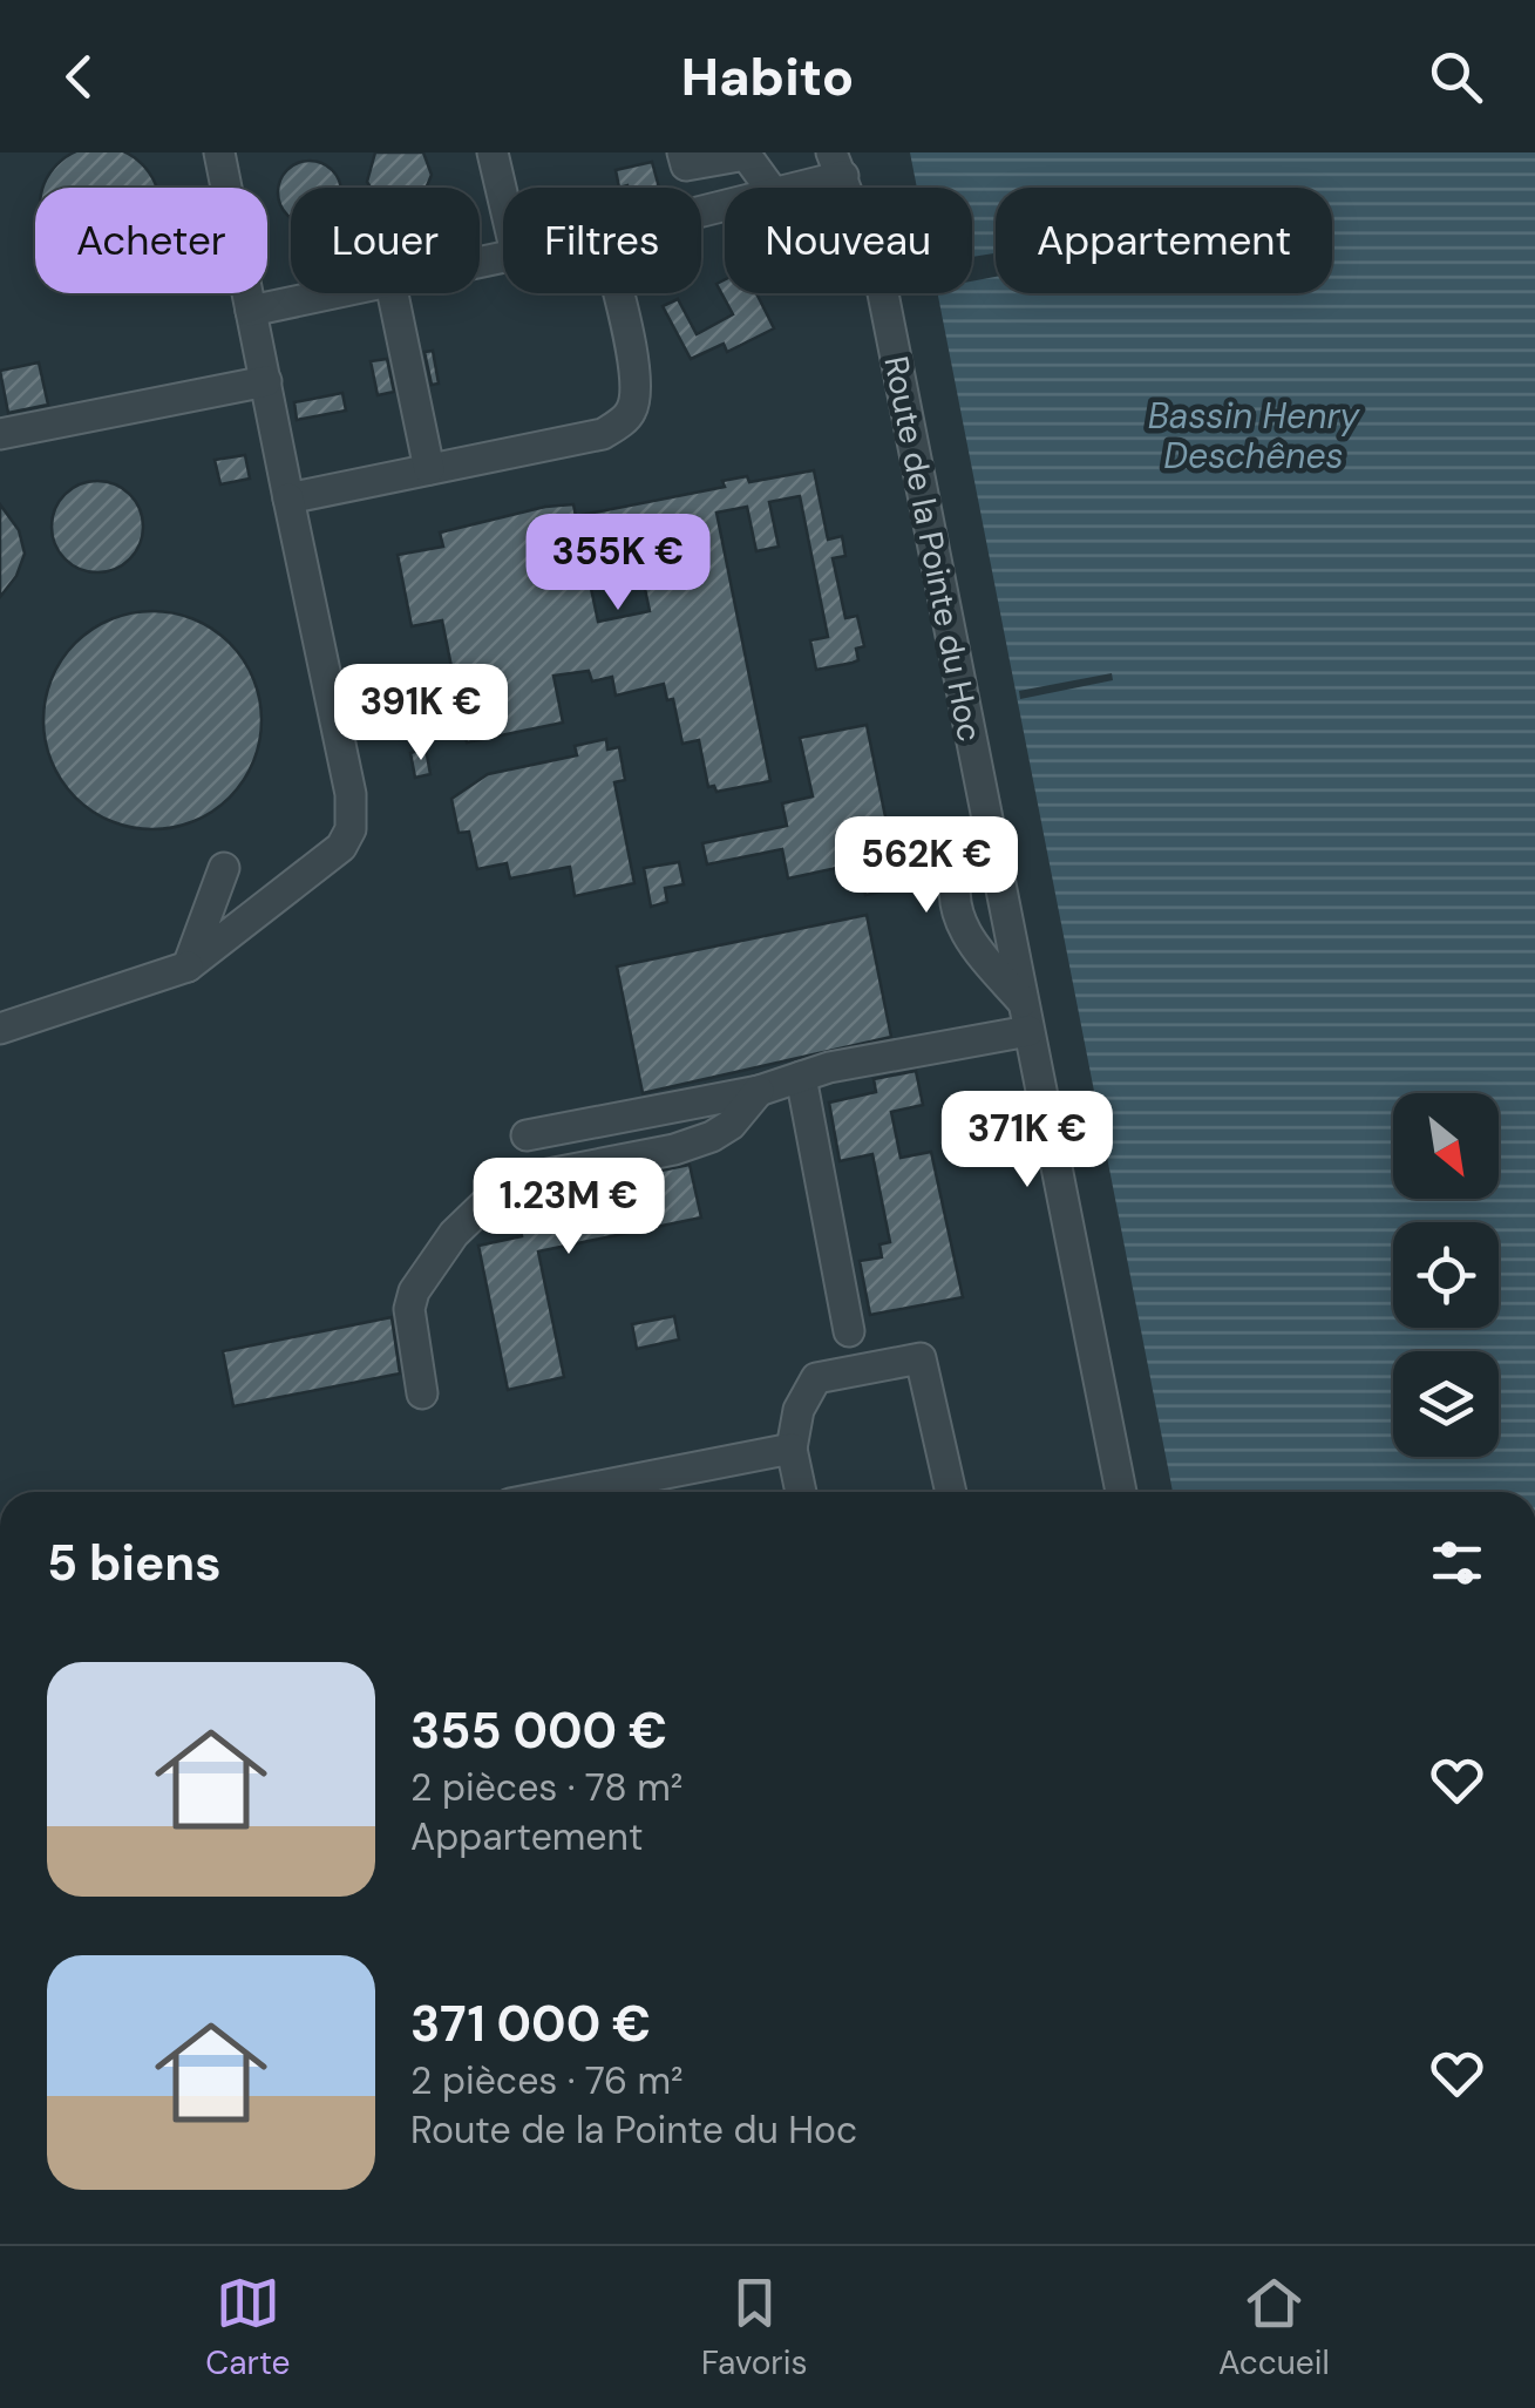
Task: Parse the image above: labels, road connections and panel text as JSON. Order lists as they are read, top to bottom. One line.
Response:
{"streets":{"street":["Route de la Pointe du Hoc"]},"water":["Bassin Henry Deschênes"],"north":"bottom right","page":{"header":"Habito","chip":["Acheter","Louer","Filtres","Nouveau","Appartement"],"price":["355K €","391K €","562K €","371K €","1.23M €"],"heading":"5 biens","list":[{"name":"355 000 €","note":"2 pièces · 78 m² · Appartement"},{"name":"371 000 €","note":"2 pièces · 76 m² · Route de la Pointe du Hoc"}],"tabs":["Carte","Favoris","Accueil"]}}
